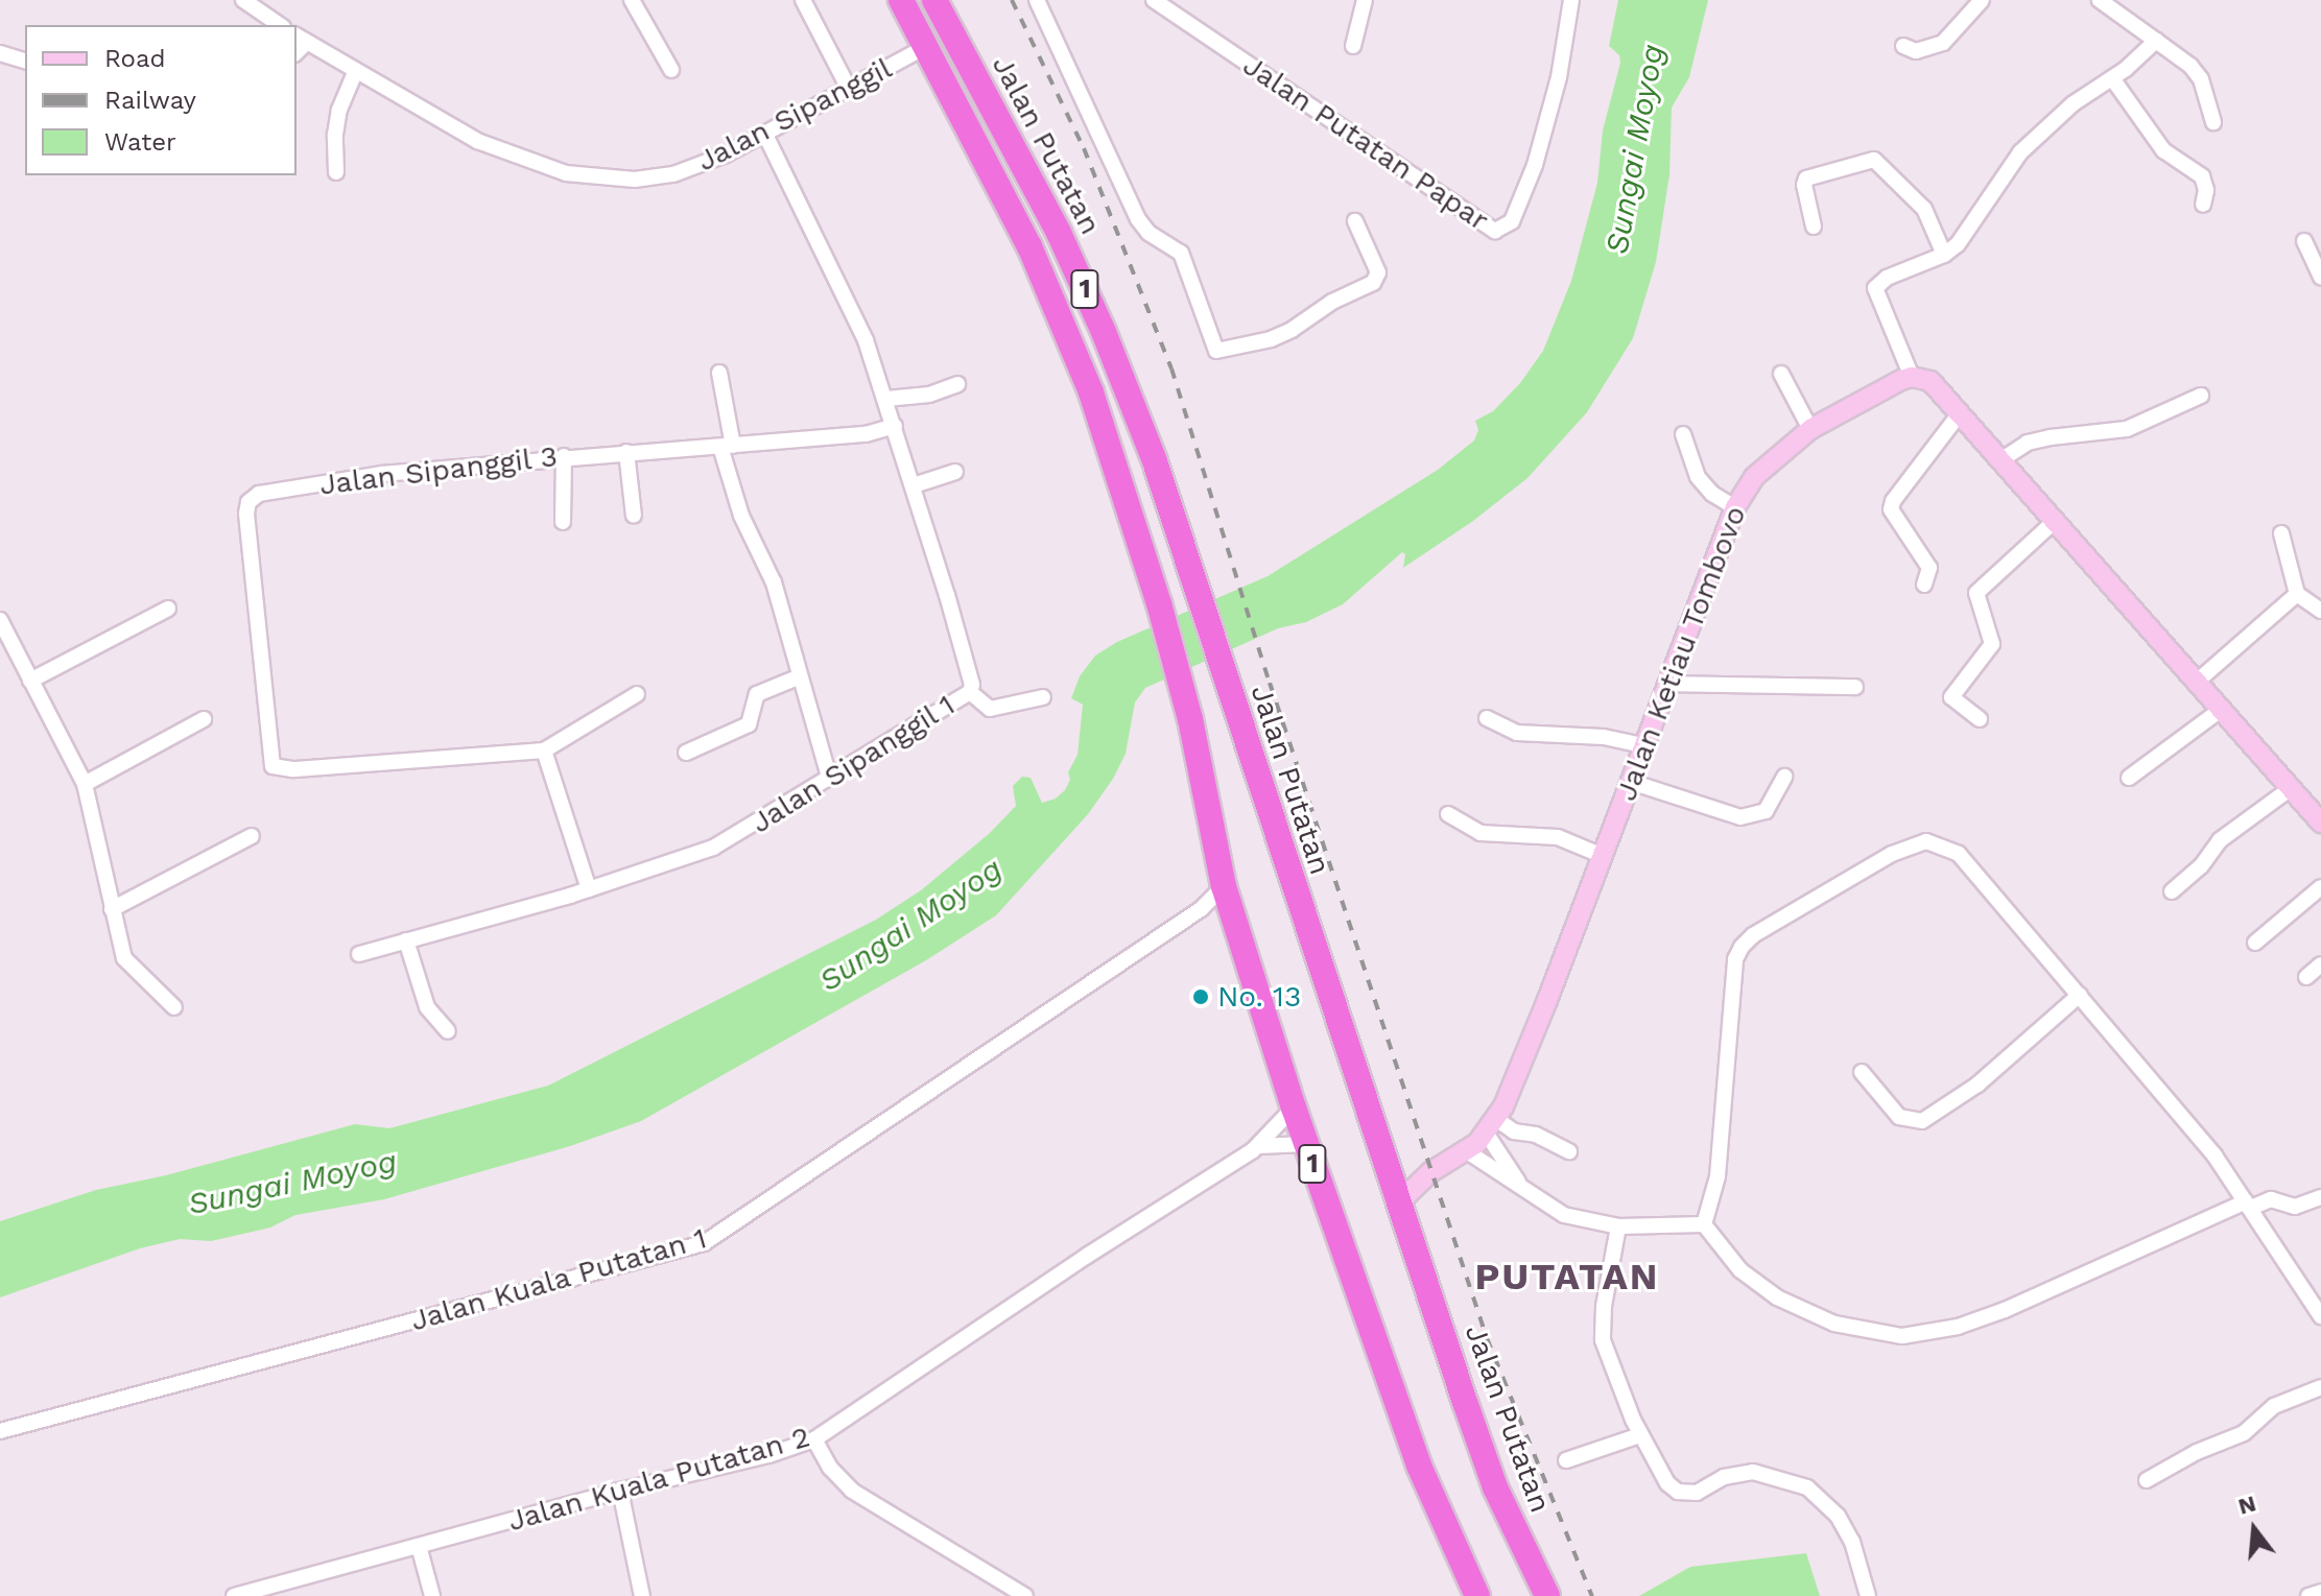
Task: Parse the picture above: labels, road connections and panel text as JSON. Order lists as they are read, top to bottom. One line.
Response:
{"streets":{"highway":["Jalan Putatan","1"],"street":["Jalan Sipanggil","Jalan Putatan Papar","Jalan Sipanggil 3","Jalan Ketiau Tombovo","Jalan Sipanggil 1","Jalan Kuala Putatan 1","Jalan Kuala Putatan 2"]},"crossings":[["Jalan Sipanggil","Jalan Putatan"],["Jalan Sipanggil","Jalan Sipanggil 1"],["Jalan Putatan","Jalan Ketiau Tombovo"],["Jalan Putatan","Jalan Kuala Putatan 1"],["Jalan Putatan","Jalan Kuala Putatan 2"],["Jalan Sipanggil 3","Jalan Sipanggil 1"]],"districts":["PUTATAN"],"water":["Sungai Moyog"],"places":["No. 13"],"legend":["Road","Railway","Water"],"north":"top"}
